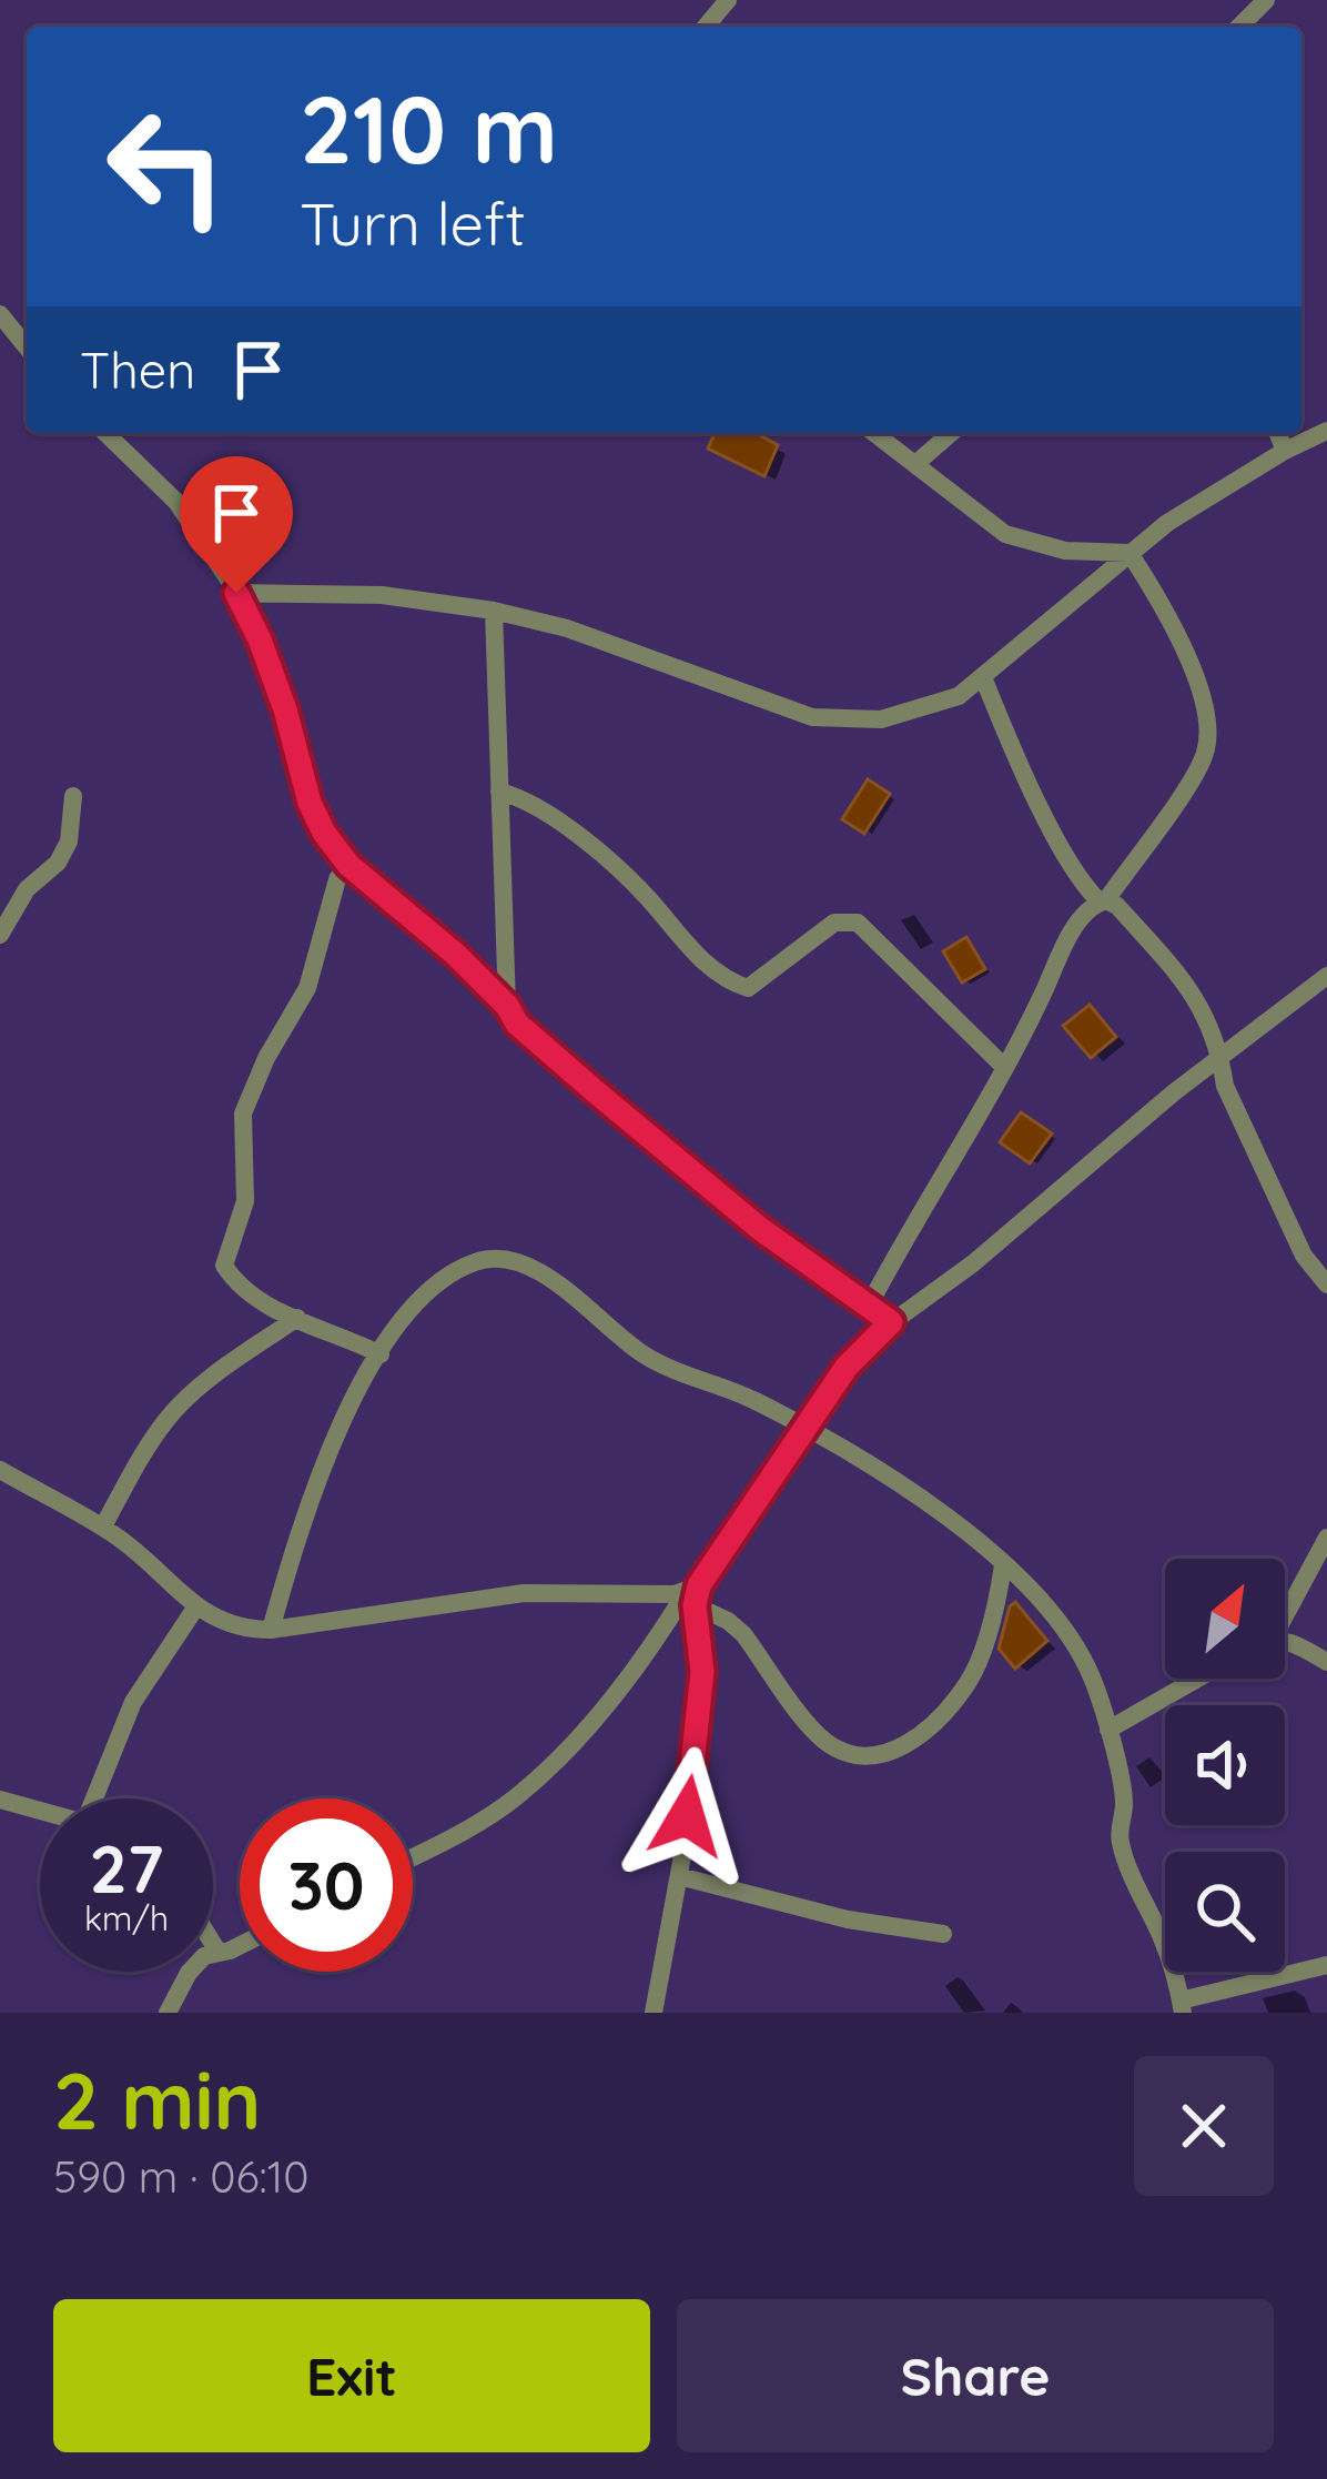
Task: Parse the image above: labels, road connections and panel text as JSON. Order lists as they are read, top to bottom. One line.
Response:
{"north":"top right","page":{"turn":["210 m","Turn left"],"then":"Then","speed":"27 km/h","limit":"30","heading":["2 min","590 m · 06:10"],"buttons":["Exit","Share"]}}
